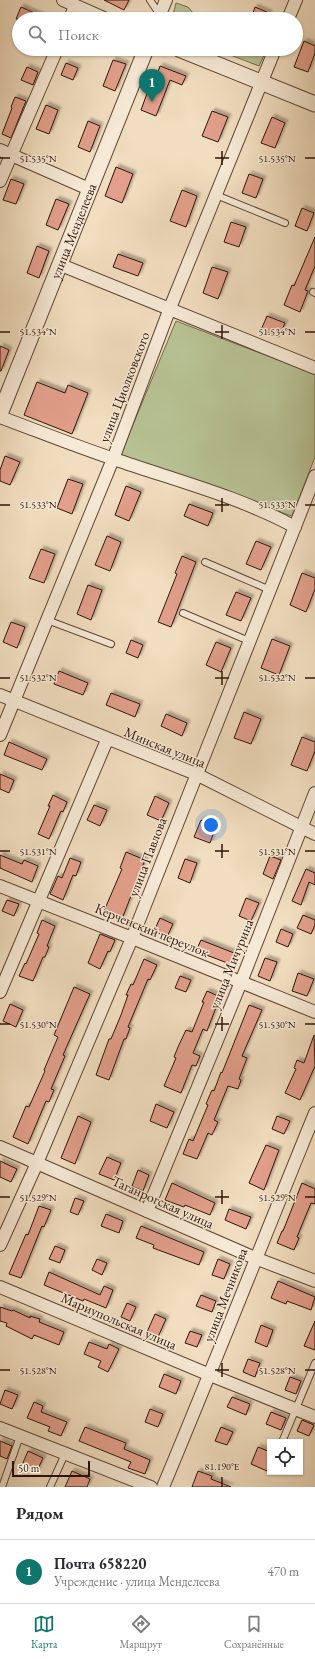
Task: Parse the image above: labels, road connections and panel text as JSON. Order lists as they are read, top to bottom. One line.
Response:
{"streets":{"street":["улица Менделеева","улица Циолковского","Минская улица","улица Павлова","Керченский переулок","улица Мичурина","Таганрогская улица","улица Мечникова","Мариупольская улица"]},"crossings":[["улица Циолковского","Минская улица"],["Минская улица","улица Павлова"],["Минская улица","улица Мичурина"],["улица Павлова","Керченский переулок"],["улица Павлова","Таганрогская улица"],["Керченский переулок","улица Мичурина"],["улица Мичурина","Таганрогская улица"],["Таганрогская улица","улица Мечникова"],["улица Мечникова","Мариупольская улица"]],"scale_bar":"50 m","page":{"search":"Поиск","pins":"1","scale":"50 m","heading":"Рядом","list":[{"mark":"1","name":"Почта 658220","note":"Учреждение · улица Менделеева","value":"470 m"}],"nav":["Карта","Маршрут","Сохранённые"]},"coordinates":["51.535°N","51.534°N","51.533°N","51.532°N","51.531°N","51.530°N","51.529°N","51.528°N","81.190°E"]}
